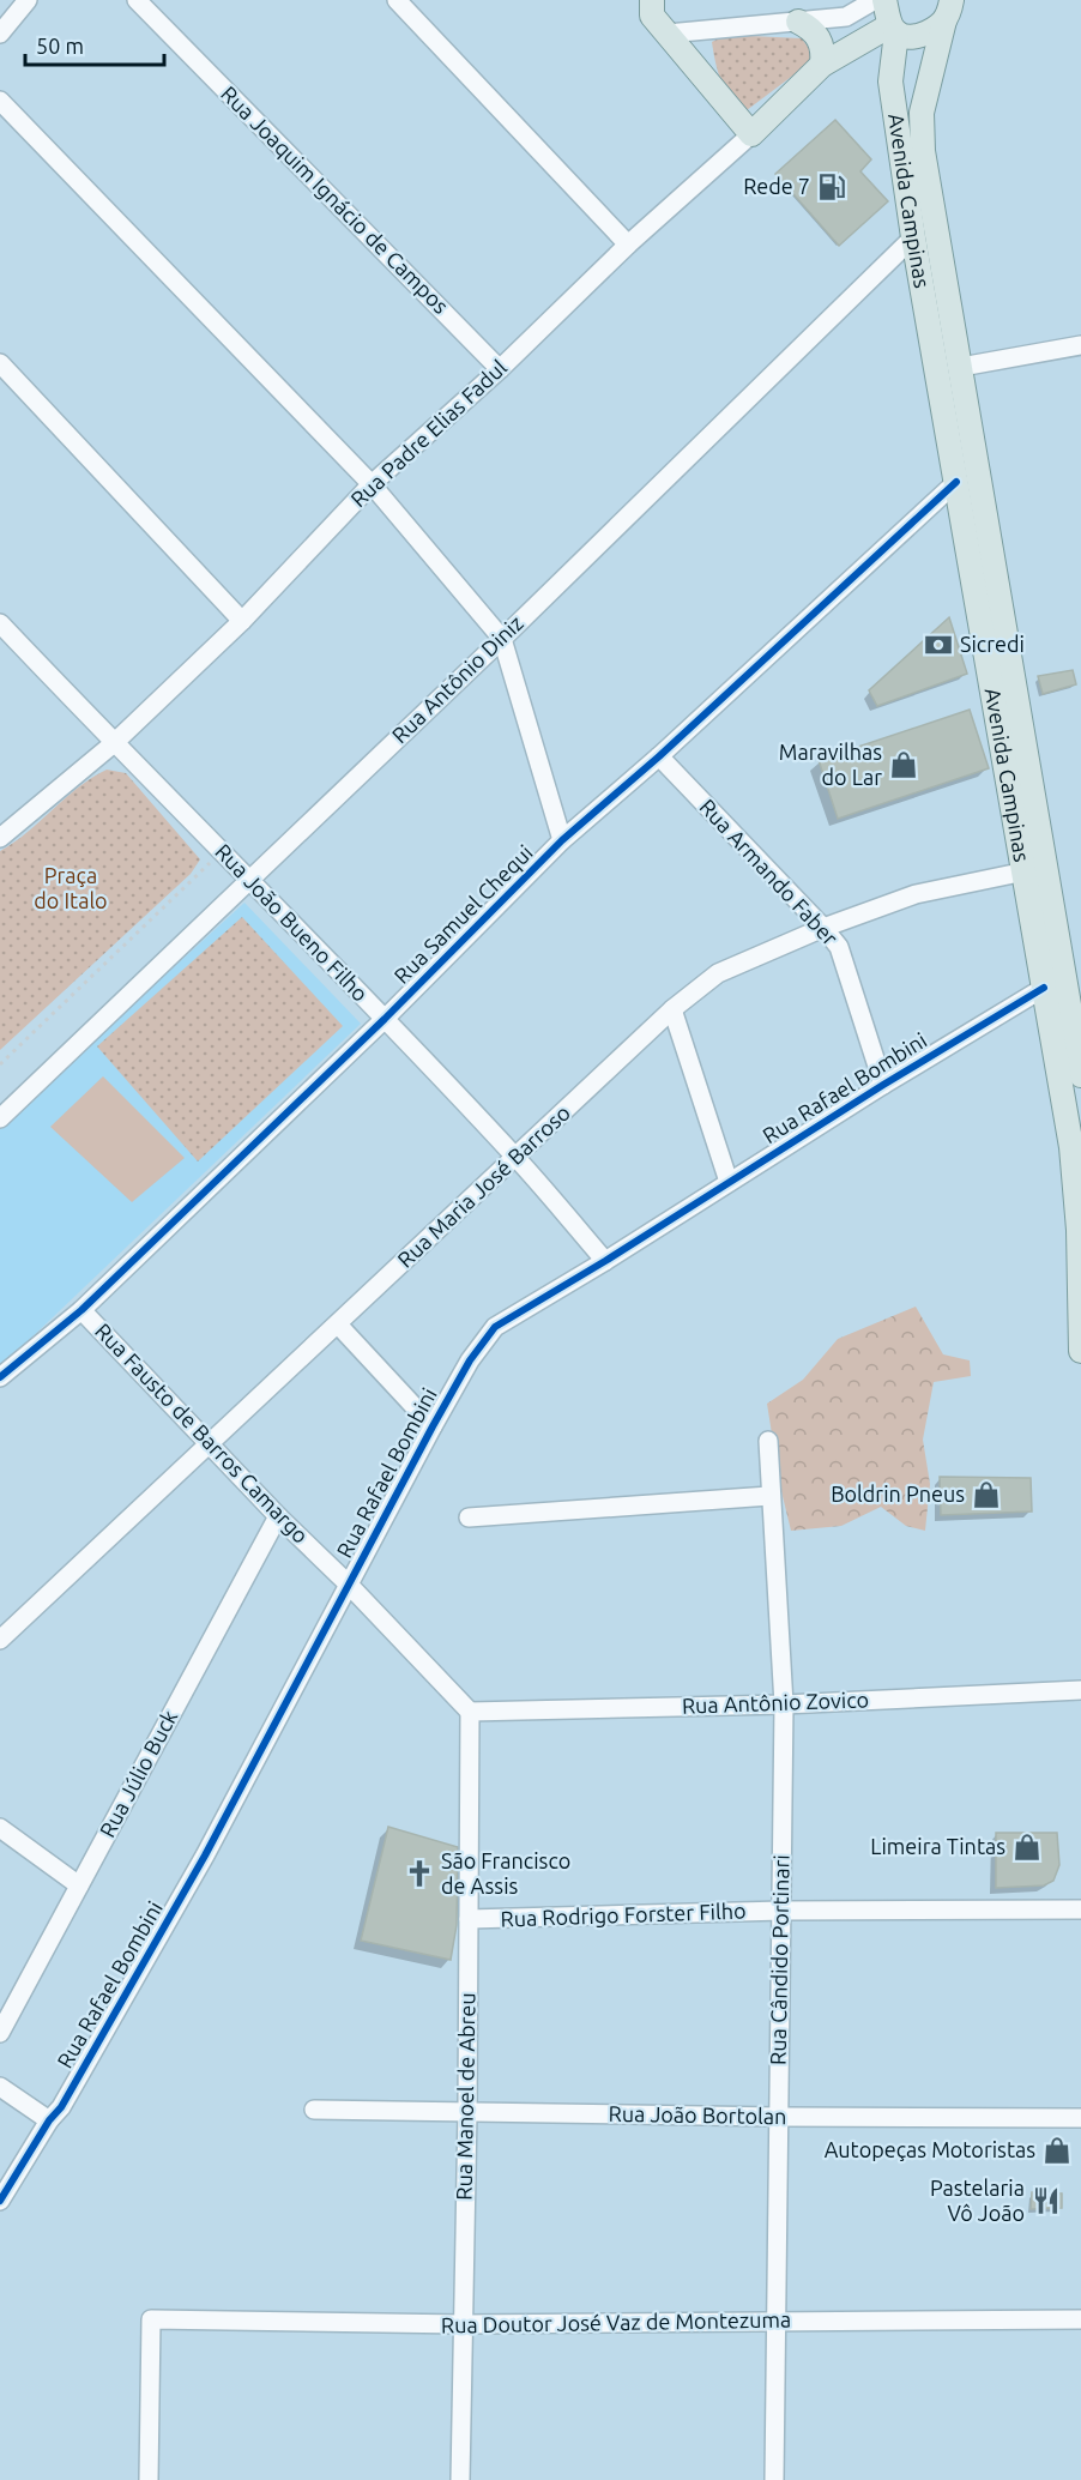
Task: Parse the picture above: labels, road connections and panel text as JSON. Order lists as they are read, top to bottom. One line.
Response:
{"streets":{"main road":["Avenida Campinas"],"street":["Rua Joaquim Ignácio de Campos","Rua Padre Elias Fadul","Rua Antônio Diniz","Rua Armando Faber","Rua Samuel Chequi","Rua João Bueno Filho","Rua Rafael Bombini","Rua Maria José Barroso","Rua Fausto de Barros Camargo","Rua Antônio Zovico","Rua Júlio Buck","Rua Rodrigo Forster Filho","Rua Cândido Portinari","Rua Manoel de Abreu","Rua João Bortolan","Rua Doutor José Vaz de Montezuma"]},"crossings":[["Rua Joaquim Ignácio de Campos","Rua Padre Elias Fadul"],["Avenida Campinas","Rua Antônio Diniz"],["Avenida Campinas","Rua Samuel Chequi"],["Avenida Campinas","Rua Rafael Bombini"],["Avenida Campinas","Rua Maria José Barroso"],["Rua Padre Elias Fadul","Rua João Bueno Filho"],["Rua Antônio Diniz","Rua João Bueno Filho"],["Rua Armando Faber","Rua Samuel Chequi"],["Rua Armando Faber","Rua Rafael Bombini"],["Rua Armando Faber","Rua Maria José Barroso"],["Rua Samuel Chequi","Rua João Bueno Filho"],["Rua Samuel Chequi","Rua Fausto de Barros Camargo"],["Rua João Bueno Filho","Rua Rafael Bombini"],["Rua João Bueno Filho","Rua Maria José Barroso"],["Rua Rafael Bombini","Rua Fausto de Barros Camargo"],["Rua Maria José Barroso","Rua Fausto de Barros Camargo"],["Rua Fausto de Barros Camargo","Rua Antônio Zovico"],["Rua Fausto de Barros Camargo","Rua Júlio Buck"],["Rua Fausto de Barros Camargo","Rua Manoel de Abreu"],["Rua Antônio Zovico","Rua Cândido Portinari"],["Rua Antônio Zovico","Rua Manoel de Abreu"],["Rua Rodrigo Forster Filho","Rua Cândido Portinari"],["Rua Rodrigo Forster Filho","Rua Manoel de Abreu"],["Rua Cândido Portinari","Rua João Bortolan"],["Rua Cândido Portinari","Rua Doutor José Vaz de Montezuma"],["Rua Manoel de Abreu","Rua João Bortolan"],["Rua Manoel de Abreu","Rua Doutor José Vaz de Montezuma"]],"parks":["Praça do Italo"],"places":{"fuel station":["Rede 7"],"bank":["Sicredi"],"shop":["Maravilhas do Lar","Boldrin Pneus","Limeira Tintas","Autopeças Motoristas"],"church":["São Francisco de Assis"],"restaurant":["Pastelaria Vô João"]},"scale_bar":"50 m"}
